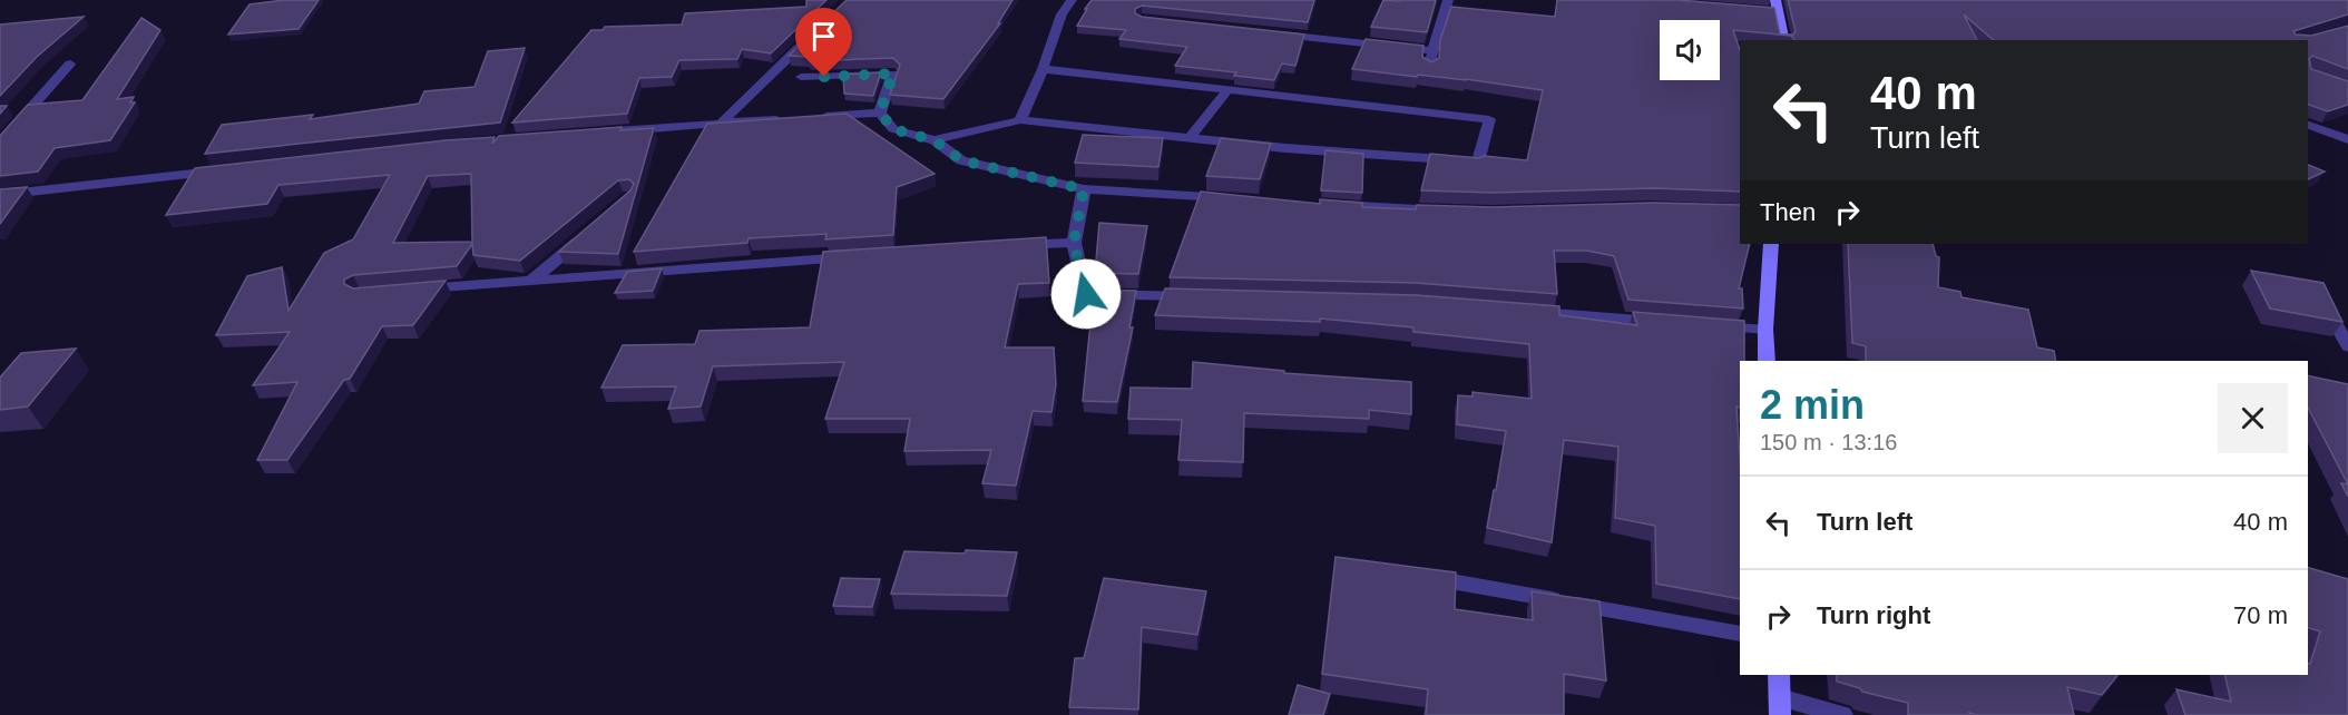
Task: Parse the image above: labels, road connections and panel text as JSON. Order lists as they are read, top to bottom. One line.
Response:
{"page":{"turn":["40 m","Turn left"],"then":"Then","heading":["2 min","150 m · 13:16"],"list":[{"name":"Turn left","value":"40 m"},{"name":"Turn right","value":"70 m"}]}}
